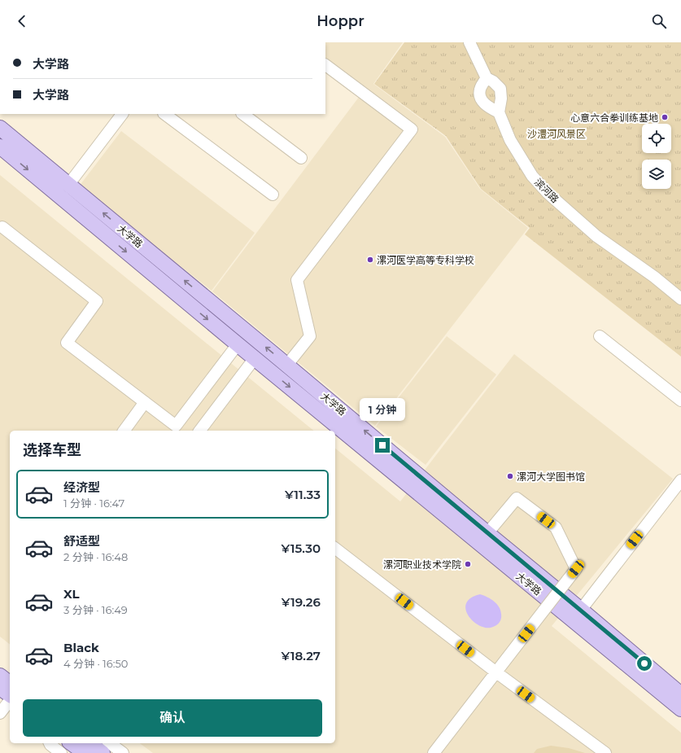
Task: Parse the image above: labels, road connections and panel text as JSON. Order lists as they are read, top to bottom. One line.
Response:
{"streets":{"main road":["大学路"],"street":["滨河路"]},"parks":["沙澧河风景区"],"places":["心意六合拳训练基地","漯河医学高等专科学校","漯河大学图书馆","漯河职业技术学院"],"page":{"header":"Hoppr","banner":["大学路","大学路"],"bubble":"1 分钟","heading":"选择车型","list":[{"name":"经济型","note":"1 分钟 · 16:47","value":"¥11.33"},{"name":"舒适型","note":"2 分钟 · 16:48","value":"¥15.30"},{"name":"XL","note":"3 分钟 · 16:49","value":"¥19.26"},{"name":"Black","note":"4 分钟 · 16:50","value":"¥18.27"}],"buttons":"确认"}}
